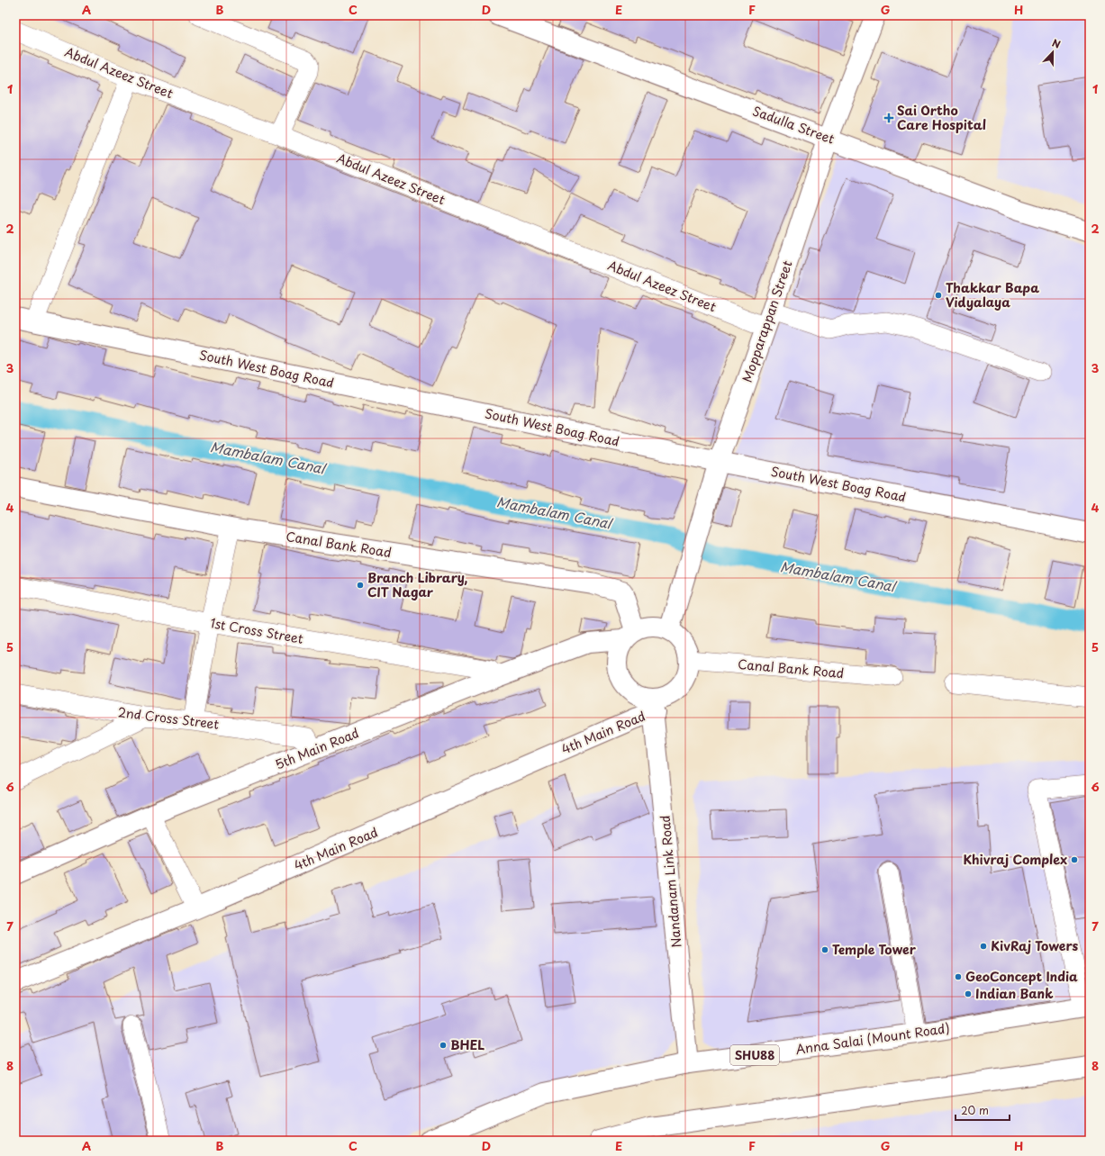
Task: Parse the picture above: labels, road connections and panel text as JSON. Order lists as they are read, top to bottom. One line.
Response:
{"streets":{"street":["Abdul Azeez Street","Sadulla Street","Mopparappan Street","South West Boag Road","Canal Bank Road","1st Cross Street","2nd Cross Street","4th Main Road","5th Main Road","Nandanam Link Road","Anna Salai (Mount Road)","SHU88"]},"crossings":[["Abdul Azeez Street","Mopparappan Street"],["Sadulla Street","Mopparappan Street"],["Mopparappan Street","South West Boag Road"],["Mopparappan Street","Canal Bank Road"],["Mopparappan Street","4th Main Road"],["Mopparappan Street","5th Main Road"],["Mopparappan Street","Nandanam Link Road"],["Canal Bank Road","4th Main Road"],["Canal Bank Road","5th Main Road"],["Canal Bank Road","Nandanam Link Road"],["1st Cross Street","5th Main Road"],["2nd Cross Street","5th Main Road"],["4th Main Road","5th Main Road"],["4th Main Road","Nandanam Link Road"],["5th Main Road","Nandanam Link Road"],["Nandanam Link Road","Anna Salai (Mount Road)"]],"water":["Mambalam Canal"],"places":{"health":["Sai Ortho Care Hospital"],"other":["Thakkar Bapa Vidyalaya","Branch Library, CIT Nagar","Khivraj Complex","KivRaj Towers","Temple Tower","GeoConcept India","Indian Bank","BHEL"]},"scale_bar":"20 m","north":"top","grid":{"columns":["A","B","C","D","E","F","G","H"],"rows":["1","2","3","4","5","6","7","8"]}}
